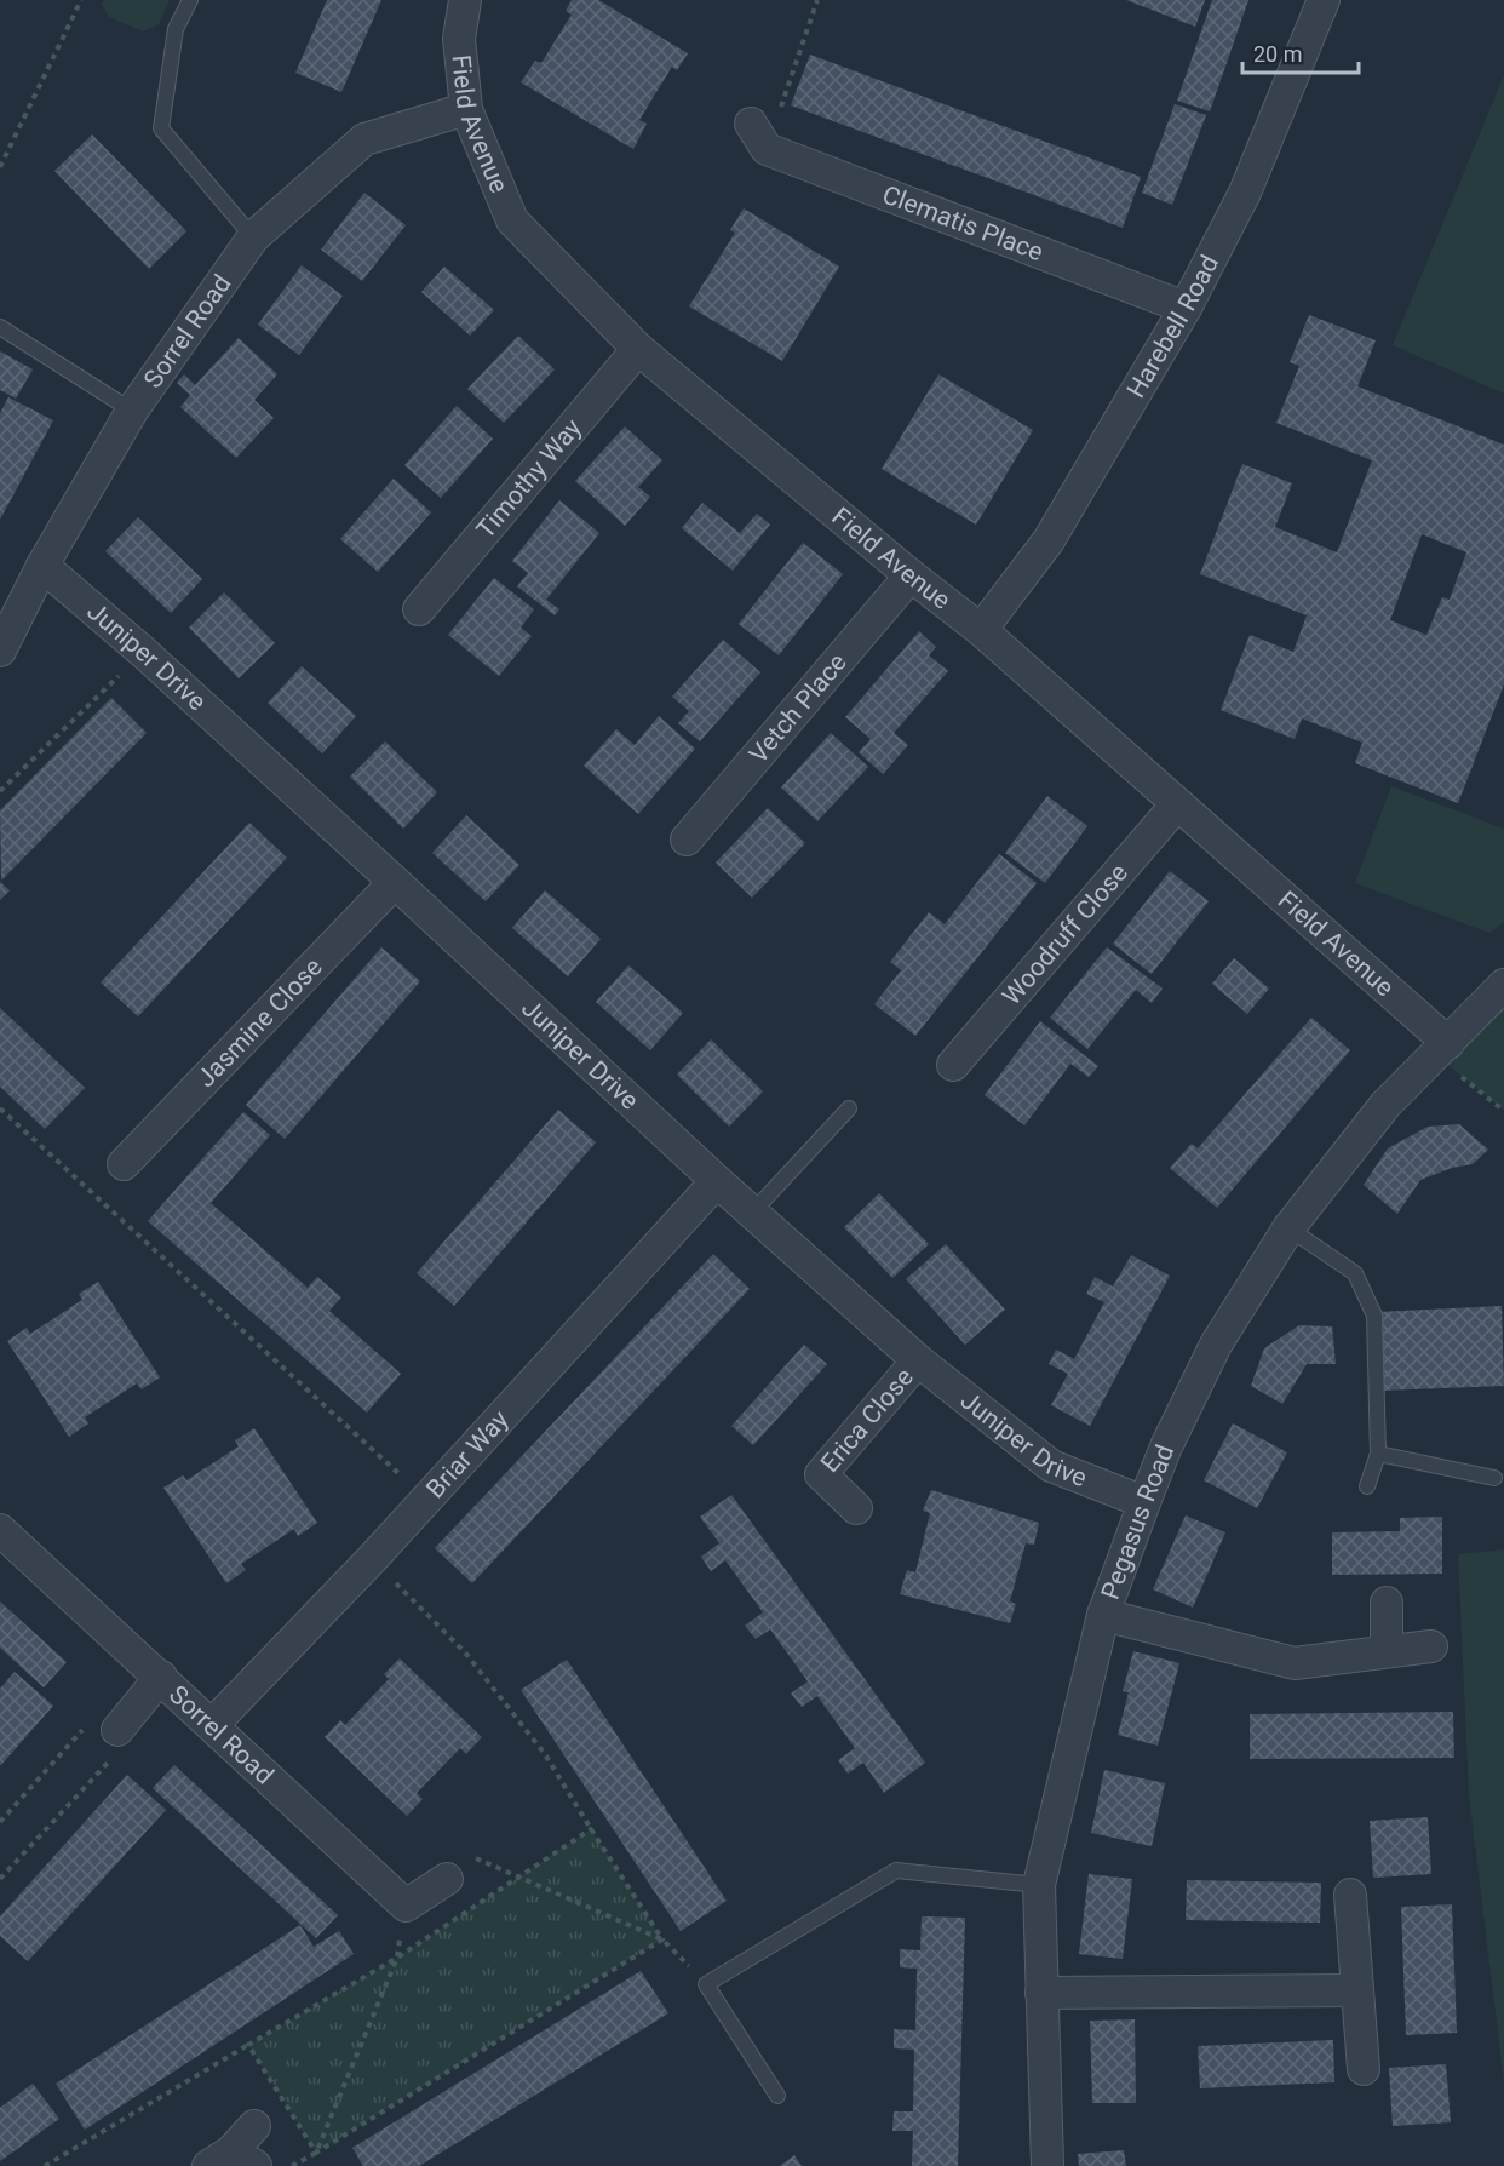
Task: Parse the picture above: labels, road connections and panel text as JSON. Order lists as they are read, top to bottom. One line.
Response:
{"streets":{"street":["Field Avenue","Clematis Place","Harebell Road","Sorrel Road","Timothy Way","Juniper Drive","Vetch Place","Woodruff Close","Jasmine Close","Erica Close","Briar Way","Pegasus Road"]},"crossings":[["Field Avenue","Harebell Road"],["Field Avenue","Sorrel Road"],["Field Avenue","Timothy Way"],["Field Avenue","Vetch Place"],["Field Avenue","Woodruff Close"],["Field Avenue","Pegasus Road"],["Clematis Place","Harebell Road"],["Sorrel Road","Juniper Drive"],["Sorrel Road","Briar Way"],["Juniper Drive","Jasmine Close"],["Juniper Drive","Erica Close"],["Juniper Drive","Briar Way"],["Juniper Drive","Pegasus Road"]],"scale_bar":"20 m"}
